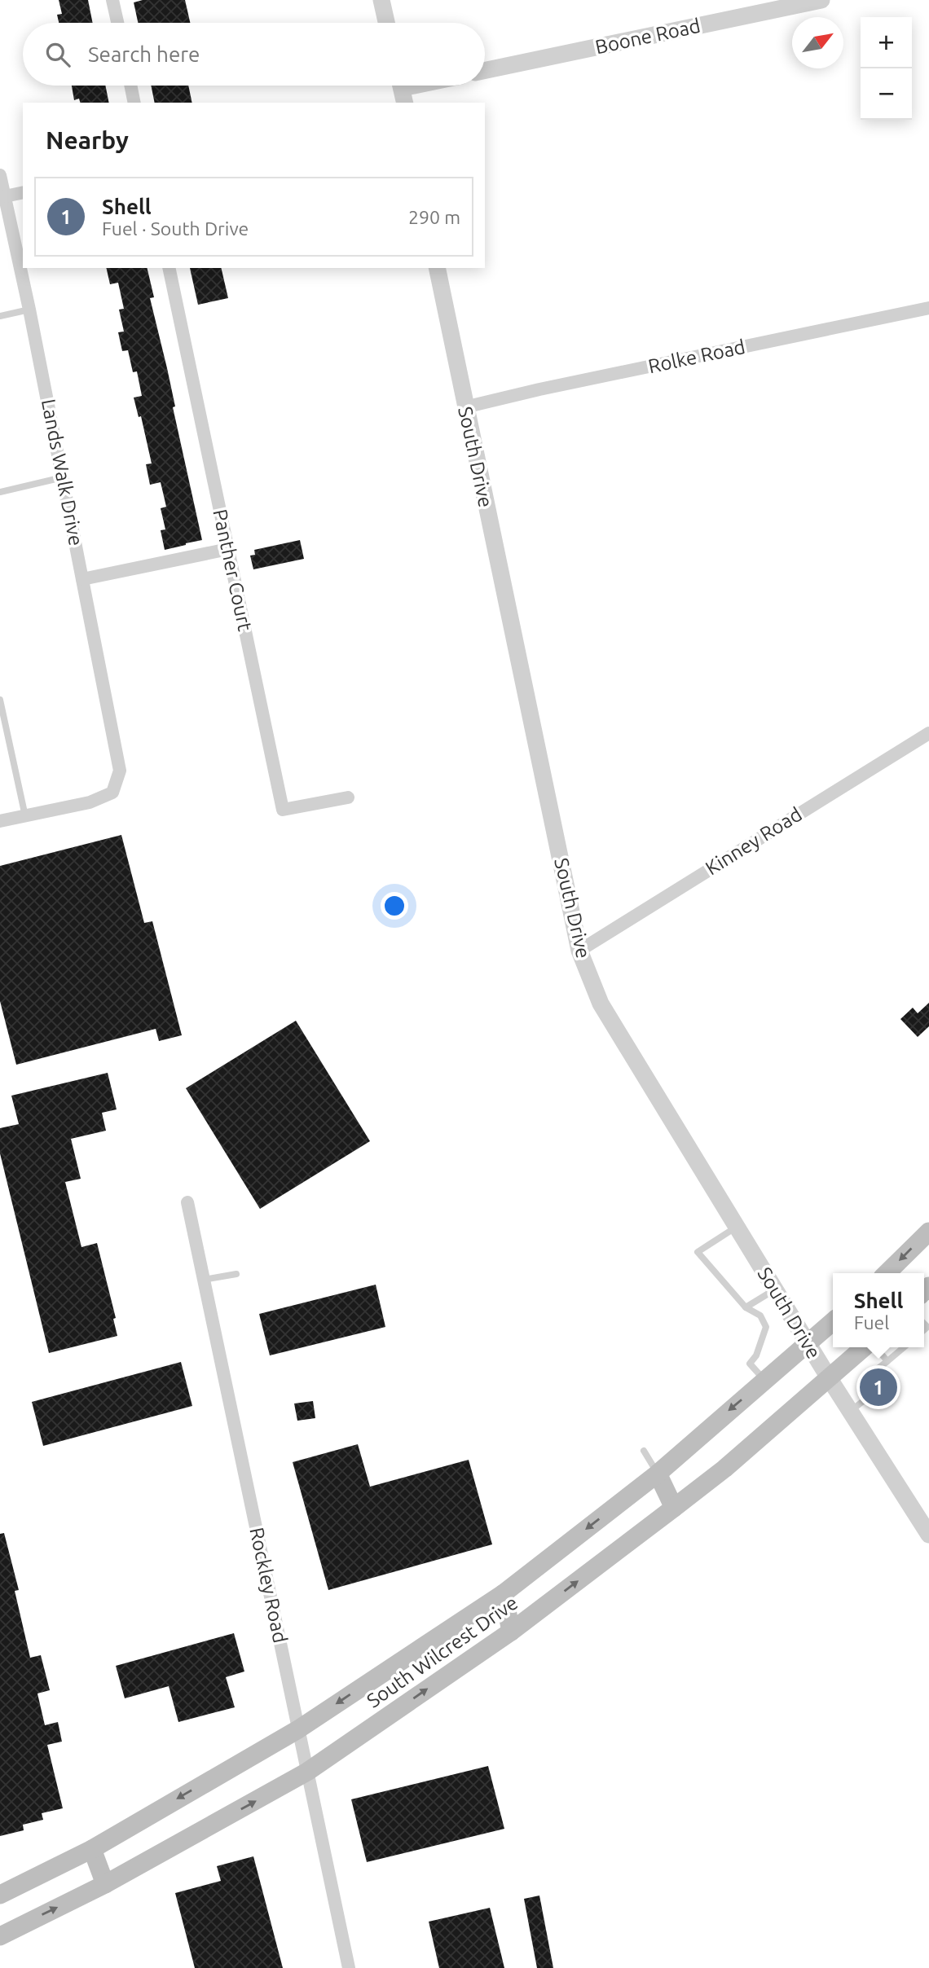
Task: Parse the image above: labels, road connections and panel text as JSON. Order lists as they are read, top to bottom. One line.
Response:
{"streets":{"main road":["South Wilcrest Drive"],"street":["Boone Road","Rolke Road","South Drive","Lands Walk Drive","Panther Court","Kinney Road","Rockley Road"]},"crossings":[["Rolke Road","South Drive"],["South Drive","Kinney Road"],["South Drive","South Wilcrest Drive"],["Rockley Road","South Wilcrest Drive"]],"north":"top right","page":{"map_buttons":["+","−"],"search":"Search here","heading":"Nearby","list":[{"mark":"1","name":"Shell","note":"Fuel · South Drive","value":"290 m"}],"popup":["Shell","Fuel"],"pins":"1"}}
